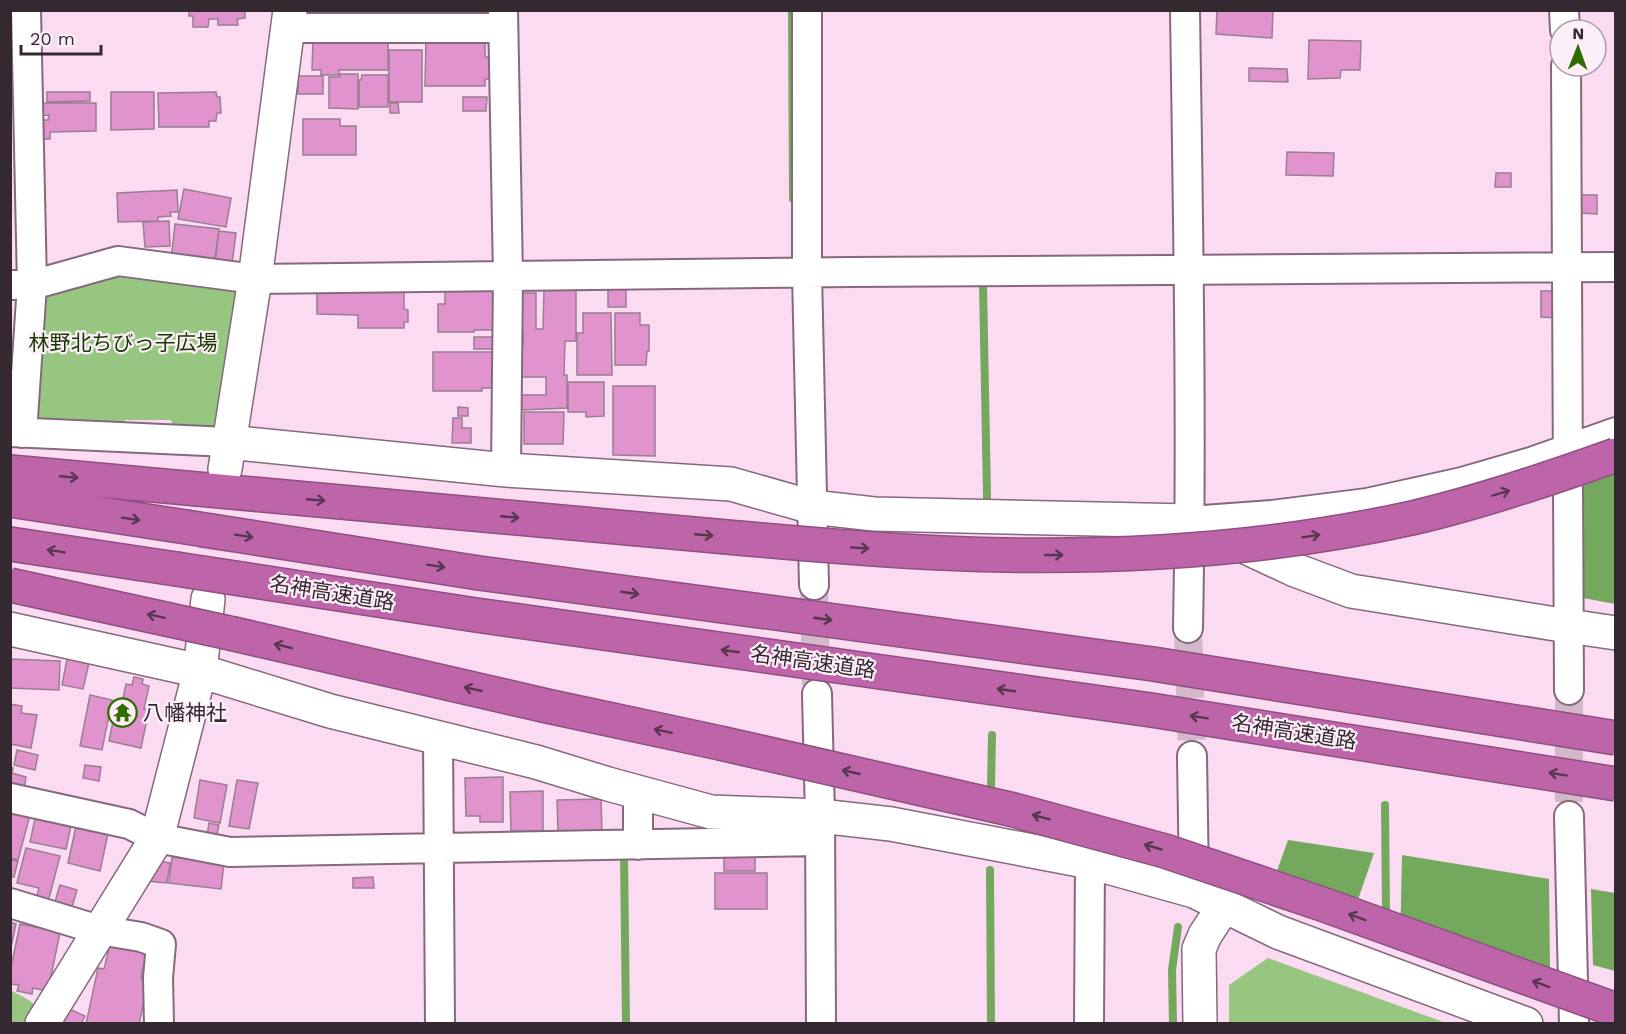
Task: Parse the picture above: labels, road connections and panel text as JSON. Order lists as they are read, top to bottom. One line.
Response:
{"streets":{"highway":["名神高速道路"]},"parks":["林野北ちびっ子広場"],"places":{"temple":["八幡神社"]},"scale_bar":"20 m","north":"top"}
